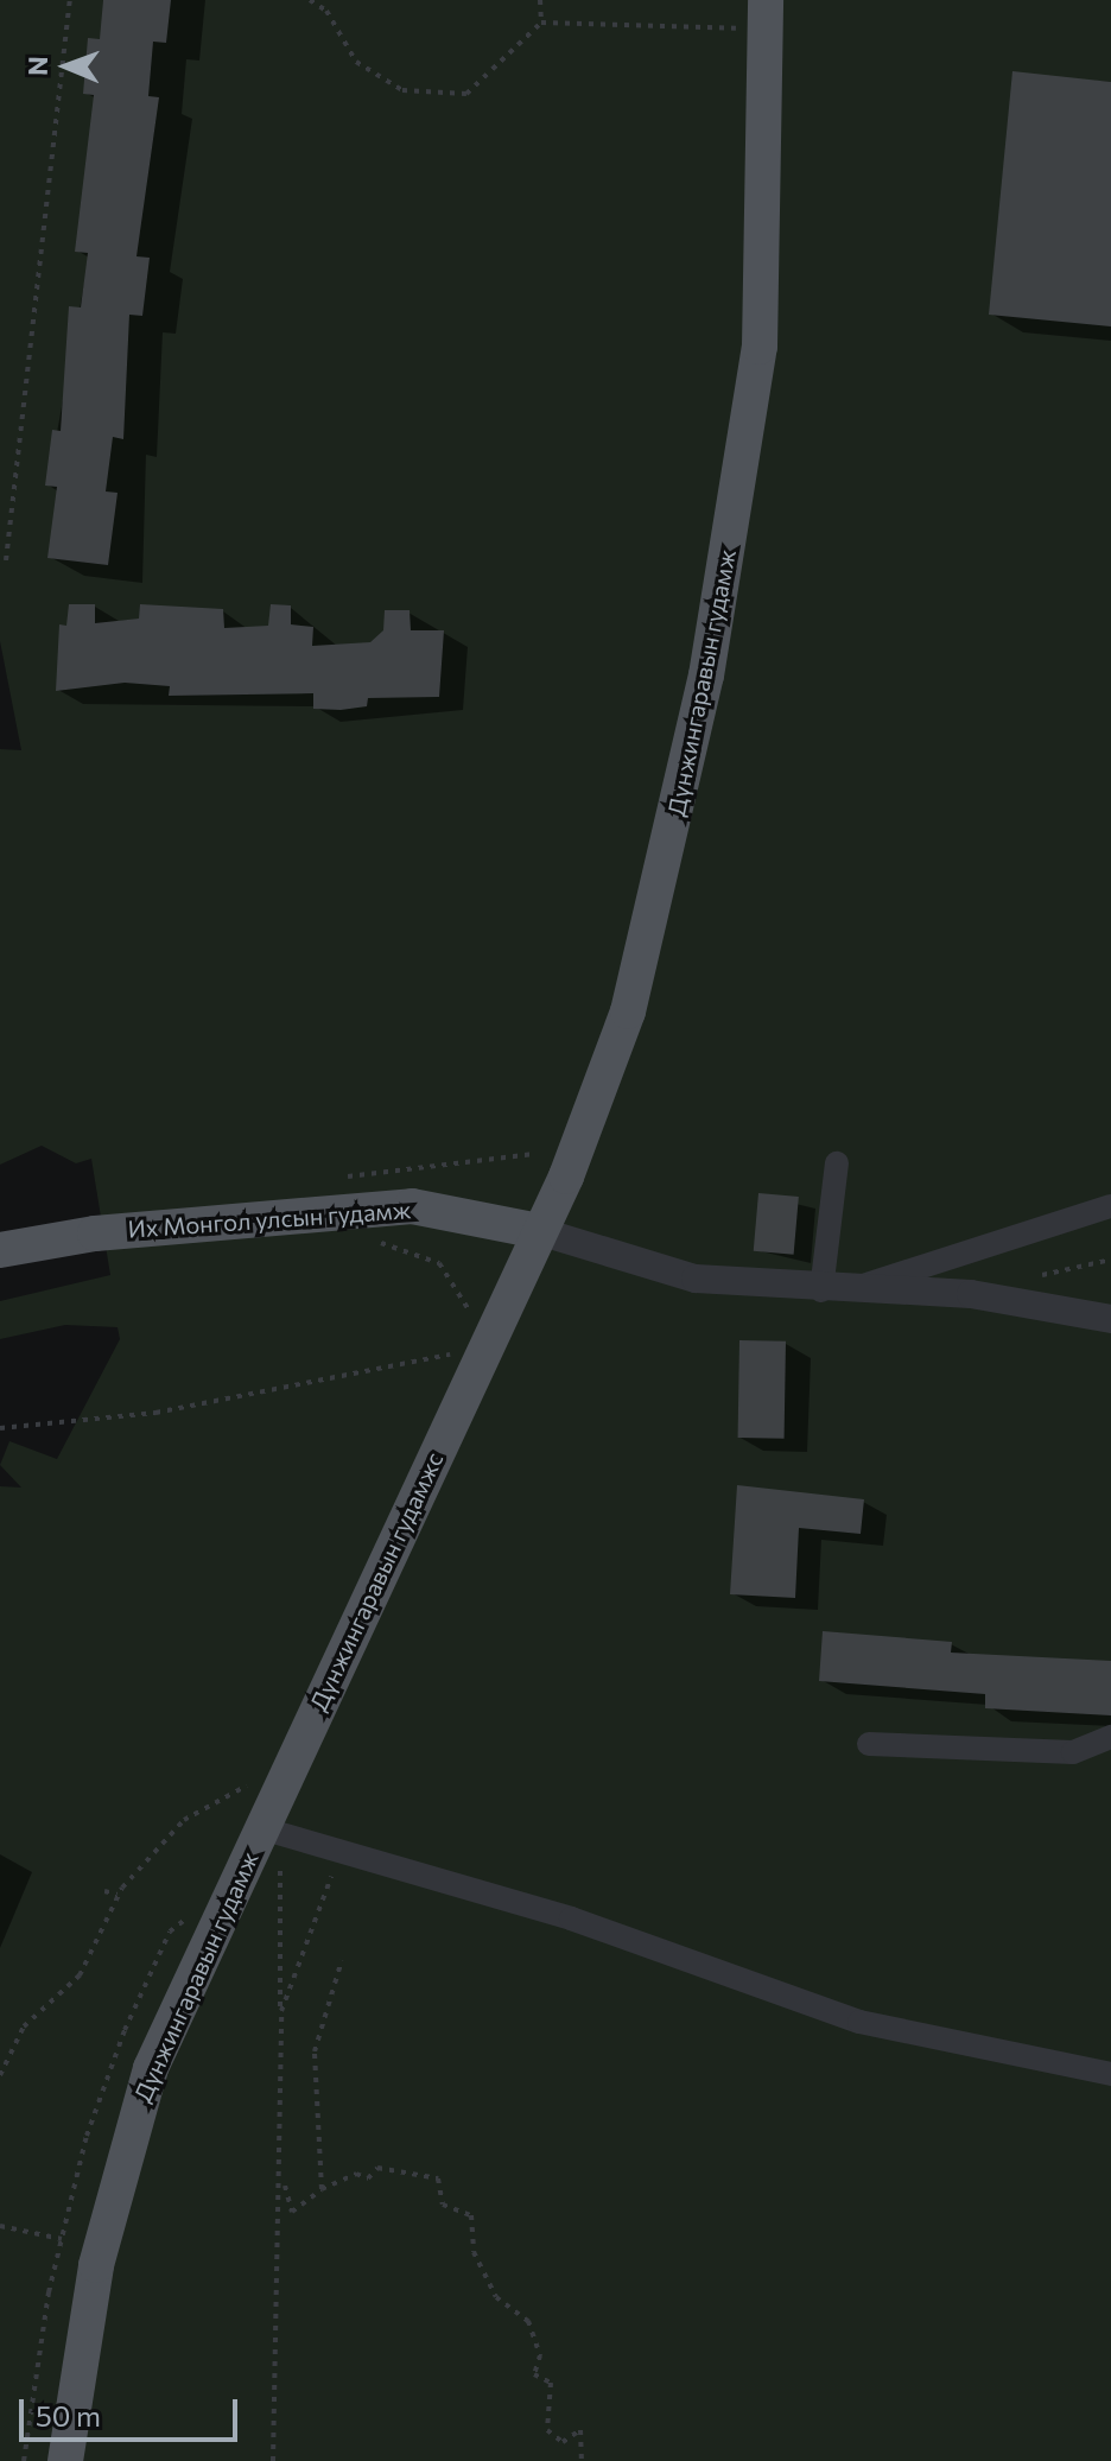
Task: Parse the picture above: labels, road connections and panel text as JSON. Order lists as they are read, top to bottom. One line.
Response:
{"streets":{"main road":["Дүнжингаравын гудамж","Их Монгол улсын гудамж","Дүнжингаравын гудамжс"]},"crossings":[["Дүнжингаравын гудамж","Их Монгол улсын гудамж"],["Дүнжингаравын гудамж","Дүнжингаравын гудамжс"]],"scale_bar":"50 m","north":"left"}
